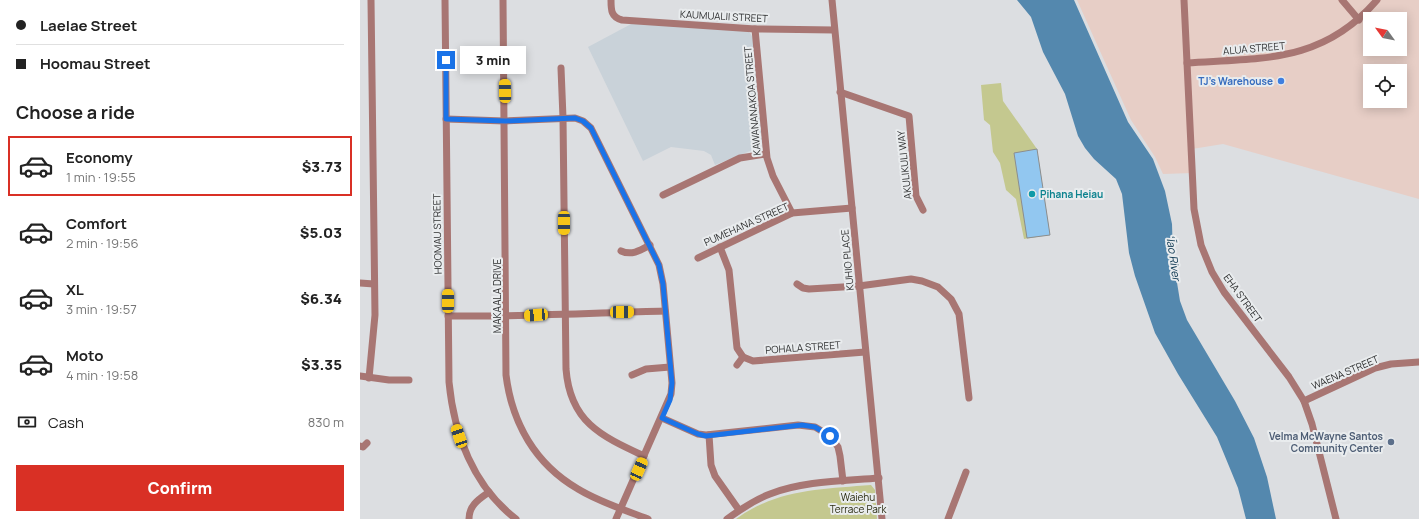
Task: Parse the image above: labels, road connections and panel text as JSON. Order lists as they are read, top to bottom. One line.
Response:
{"streets":{"street":["KAUMUALII STREET","ALUA STREET","KAWANANAKOA STREET","AKULIKULI WAY","PUMEHANA STREET","HOOMAU STREET","KUHIO PLACE","MAKAALA DRIVE","EHA STREET","POHALA STREET","WAENA STREET"]},"crossings":[["KAUMUALII STREET","KAWANANAKOA STREET"],["KAUMUALII STREET","KUHIO PLACE"],["ALUA STREET","EHA STREET"],["KAWANANAKOA STREET","PUMEHANA STREET"],["AKULIKULI WAY","KUHIO PLACE"],["PUMEHANA STREET","KUHIO PLACE"],["KUHIO PLACE","POHALA STREET"],["EHA STREET","WAENA STREET"]],"water":["ʻĪao River"],"parks":["Waiehu Terrace Park"],"places":["TJ’s Warehouse","Pihana Heiau","Velma McWayne Santos Community Center"],"north":"top left","page":{"banner":["Laelae Street","Hoomau Street"],"bubble":"3 min","heading":"Choose a ride","list":[{"name":"Economy","note":"1 min · 19:55","value":"$3.73"},{"name":"Comfort","note":"2 min · 19:56","value":"$5.03"},{"name":"XL","note":"3 min · 19:57","value":"$6.34"},{"name":"Moto","note":"4 min · 19:58","value":"$3.35"}],"pay":["Cash","830 m"],"buttons":"Confirm"}}
